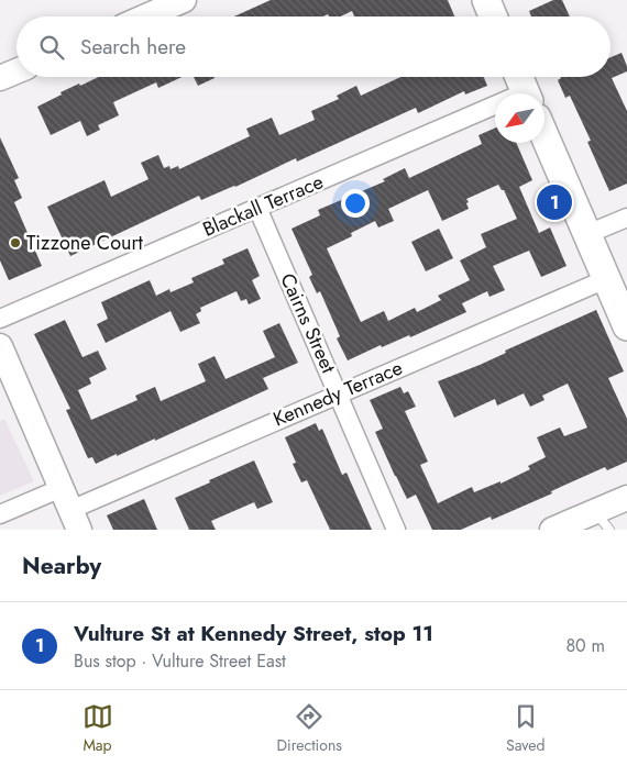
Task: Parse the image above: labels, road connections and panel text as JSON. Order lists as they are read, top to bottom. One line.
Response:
{"streets":{"street":["Blackall Terrace","Cairns Street","Kennedy Terrace"]},"crossings":[["Blackall Terrace","Cairns Street"],["Cairns Street","Kennedy Terrace"]],"places":["Tizzone Court"],"north":"bottom left","page":{"search":"Search here","pins":"1","heading":"Nearby","list":[{"mark":"1","name":"Vulture St at Kennedy Street, stop 11","note":"Bus stop · Vulture Street East","value":"80 m"}],"nav":["Map","Directions","Saved"]}}
